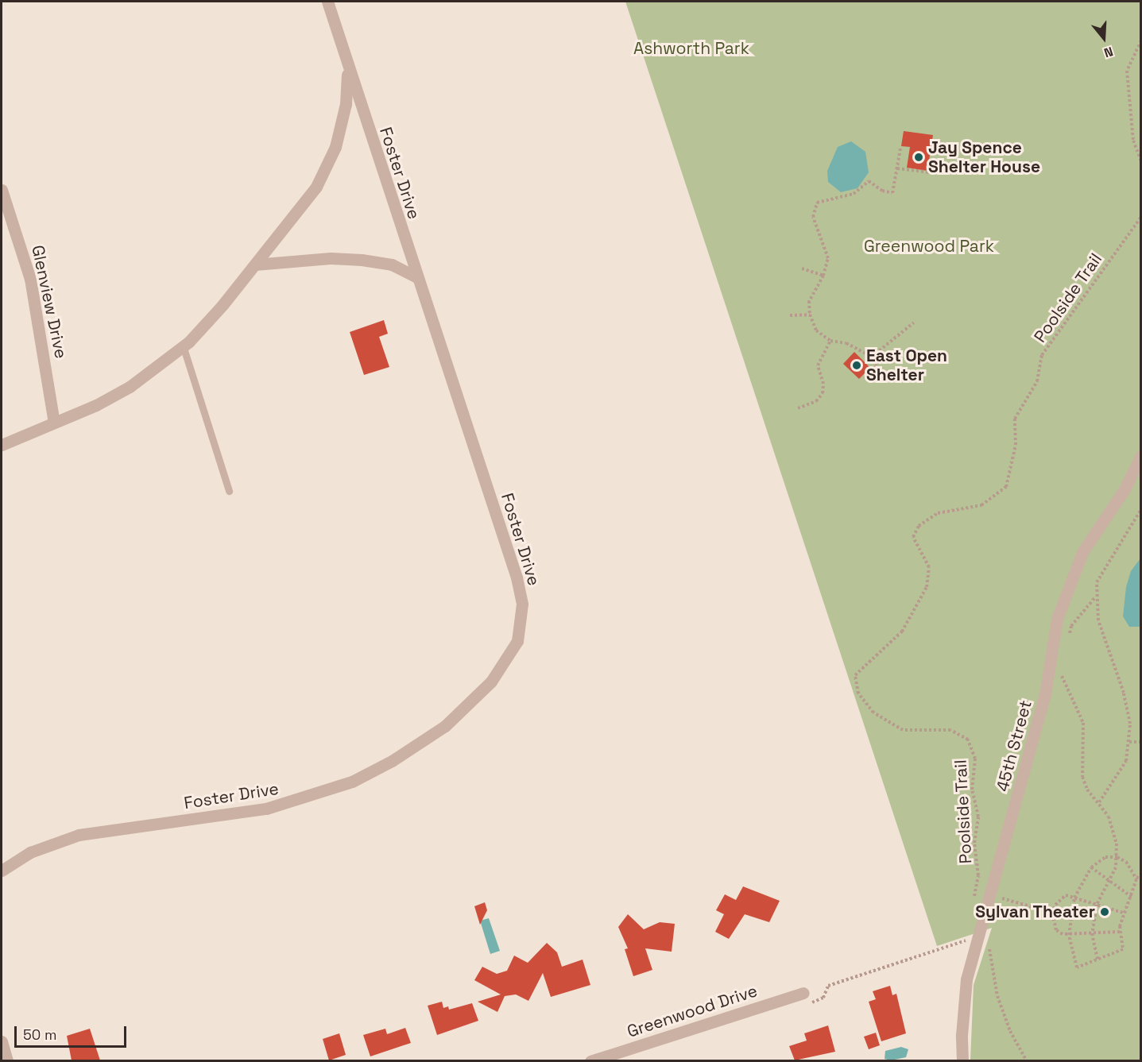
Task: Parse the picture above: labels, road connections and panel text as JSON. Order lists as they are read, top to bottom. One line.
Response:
{"streets":{"street":["Foster Drive","Glenview Drive","45th Street","Greenwood Drive"],"path":["Poolside Trail"]},"parks":["Ashworth Park","Greenwood Park"],"places":["Jay Spence Shelter House","East Open Shelter","Sylvan Theater"],"scale_bar":"50 m","north":"bottom"}
